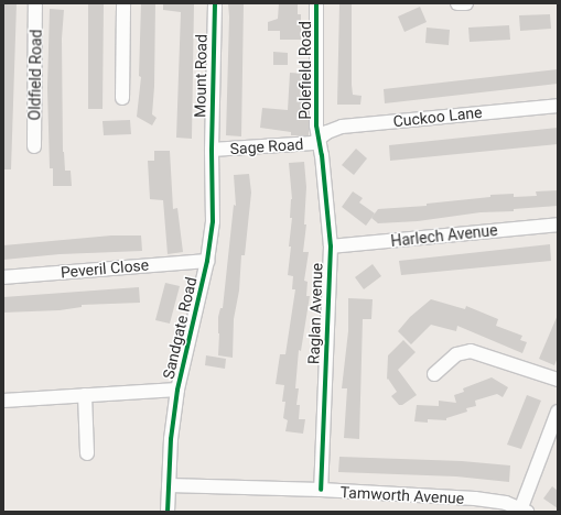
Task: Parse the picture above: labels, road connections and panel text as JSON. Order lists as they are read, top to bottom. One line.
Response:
{"streets":{"street":["Polefield Road","Oldfield Road","Mount Road","Cuckoo Lane","Sage Road","Harlech Avenue","Peveril Close","Raglan Avenue","Sandgate Road","Tamworth Avenue"]},"crossings":[["Polefield Road","Cuckoo Lane"],["Polefield Road","Sage Road"],["Polefield Road","Raglan Avenue"],["Mount Road","Sage Road"],["Mount Road","Sandgate Road"],["Cuckoo Lane","Sage Road"],["Cuckoo Lane","Raglan Avenue"],["Sage Road","Raglan Avenue"],["Sage Road","Sandgate Road"],["Harlech Avenue","Raglan Avenue"],["Peveril Close","Sandgate Road"],["Raglan Avenue","Tamworth Avenue"],["Sandgate Road","Tamworth Avenue"]]}
